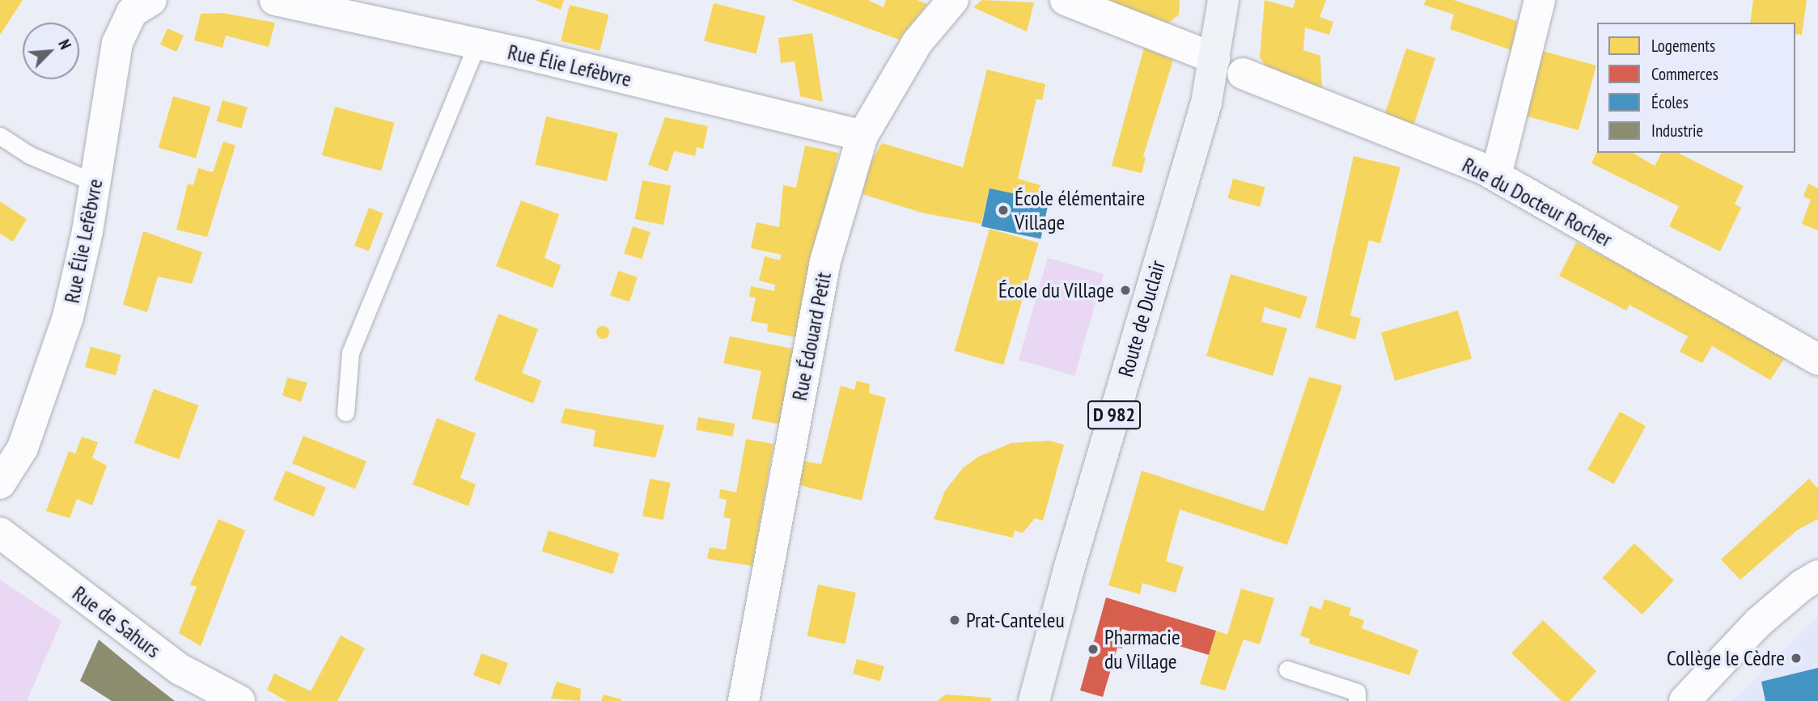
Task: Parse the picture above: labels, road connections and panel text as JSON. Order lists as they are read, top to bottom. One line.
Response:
{"streets":{"main road":["Route de Duclair","D 982"],"street":["Rue Élie Lefèbvre","Rue du Docteur Rocher","Rue Édouard Petit","Rue de Sahurs"]},"crossings":[["Rue Élie Lefèbvre","Rue Édouard Petit"]],"places":["École élémentaire Village","École du Village","Prat-Canteleu","Pharmacie du Village","Collège le Cèdre"],"legend":["Logements","Commerces","Écoles","Industrie"],"north":"top right"}
